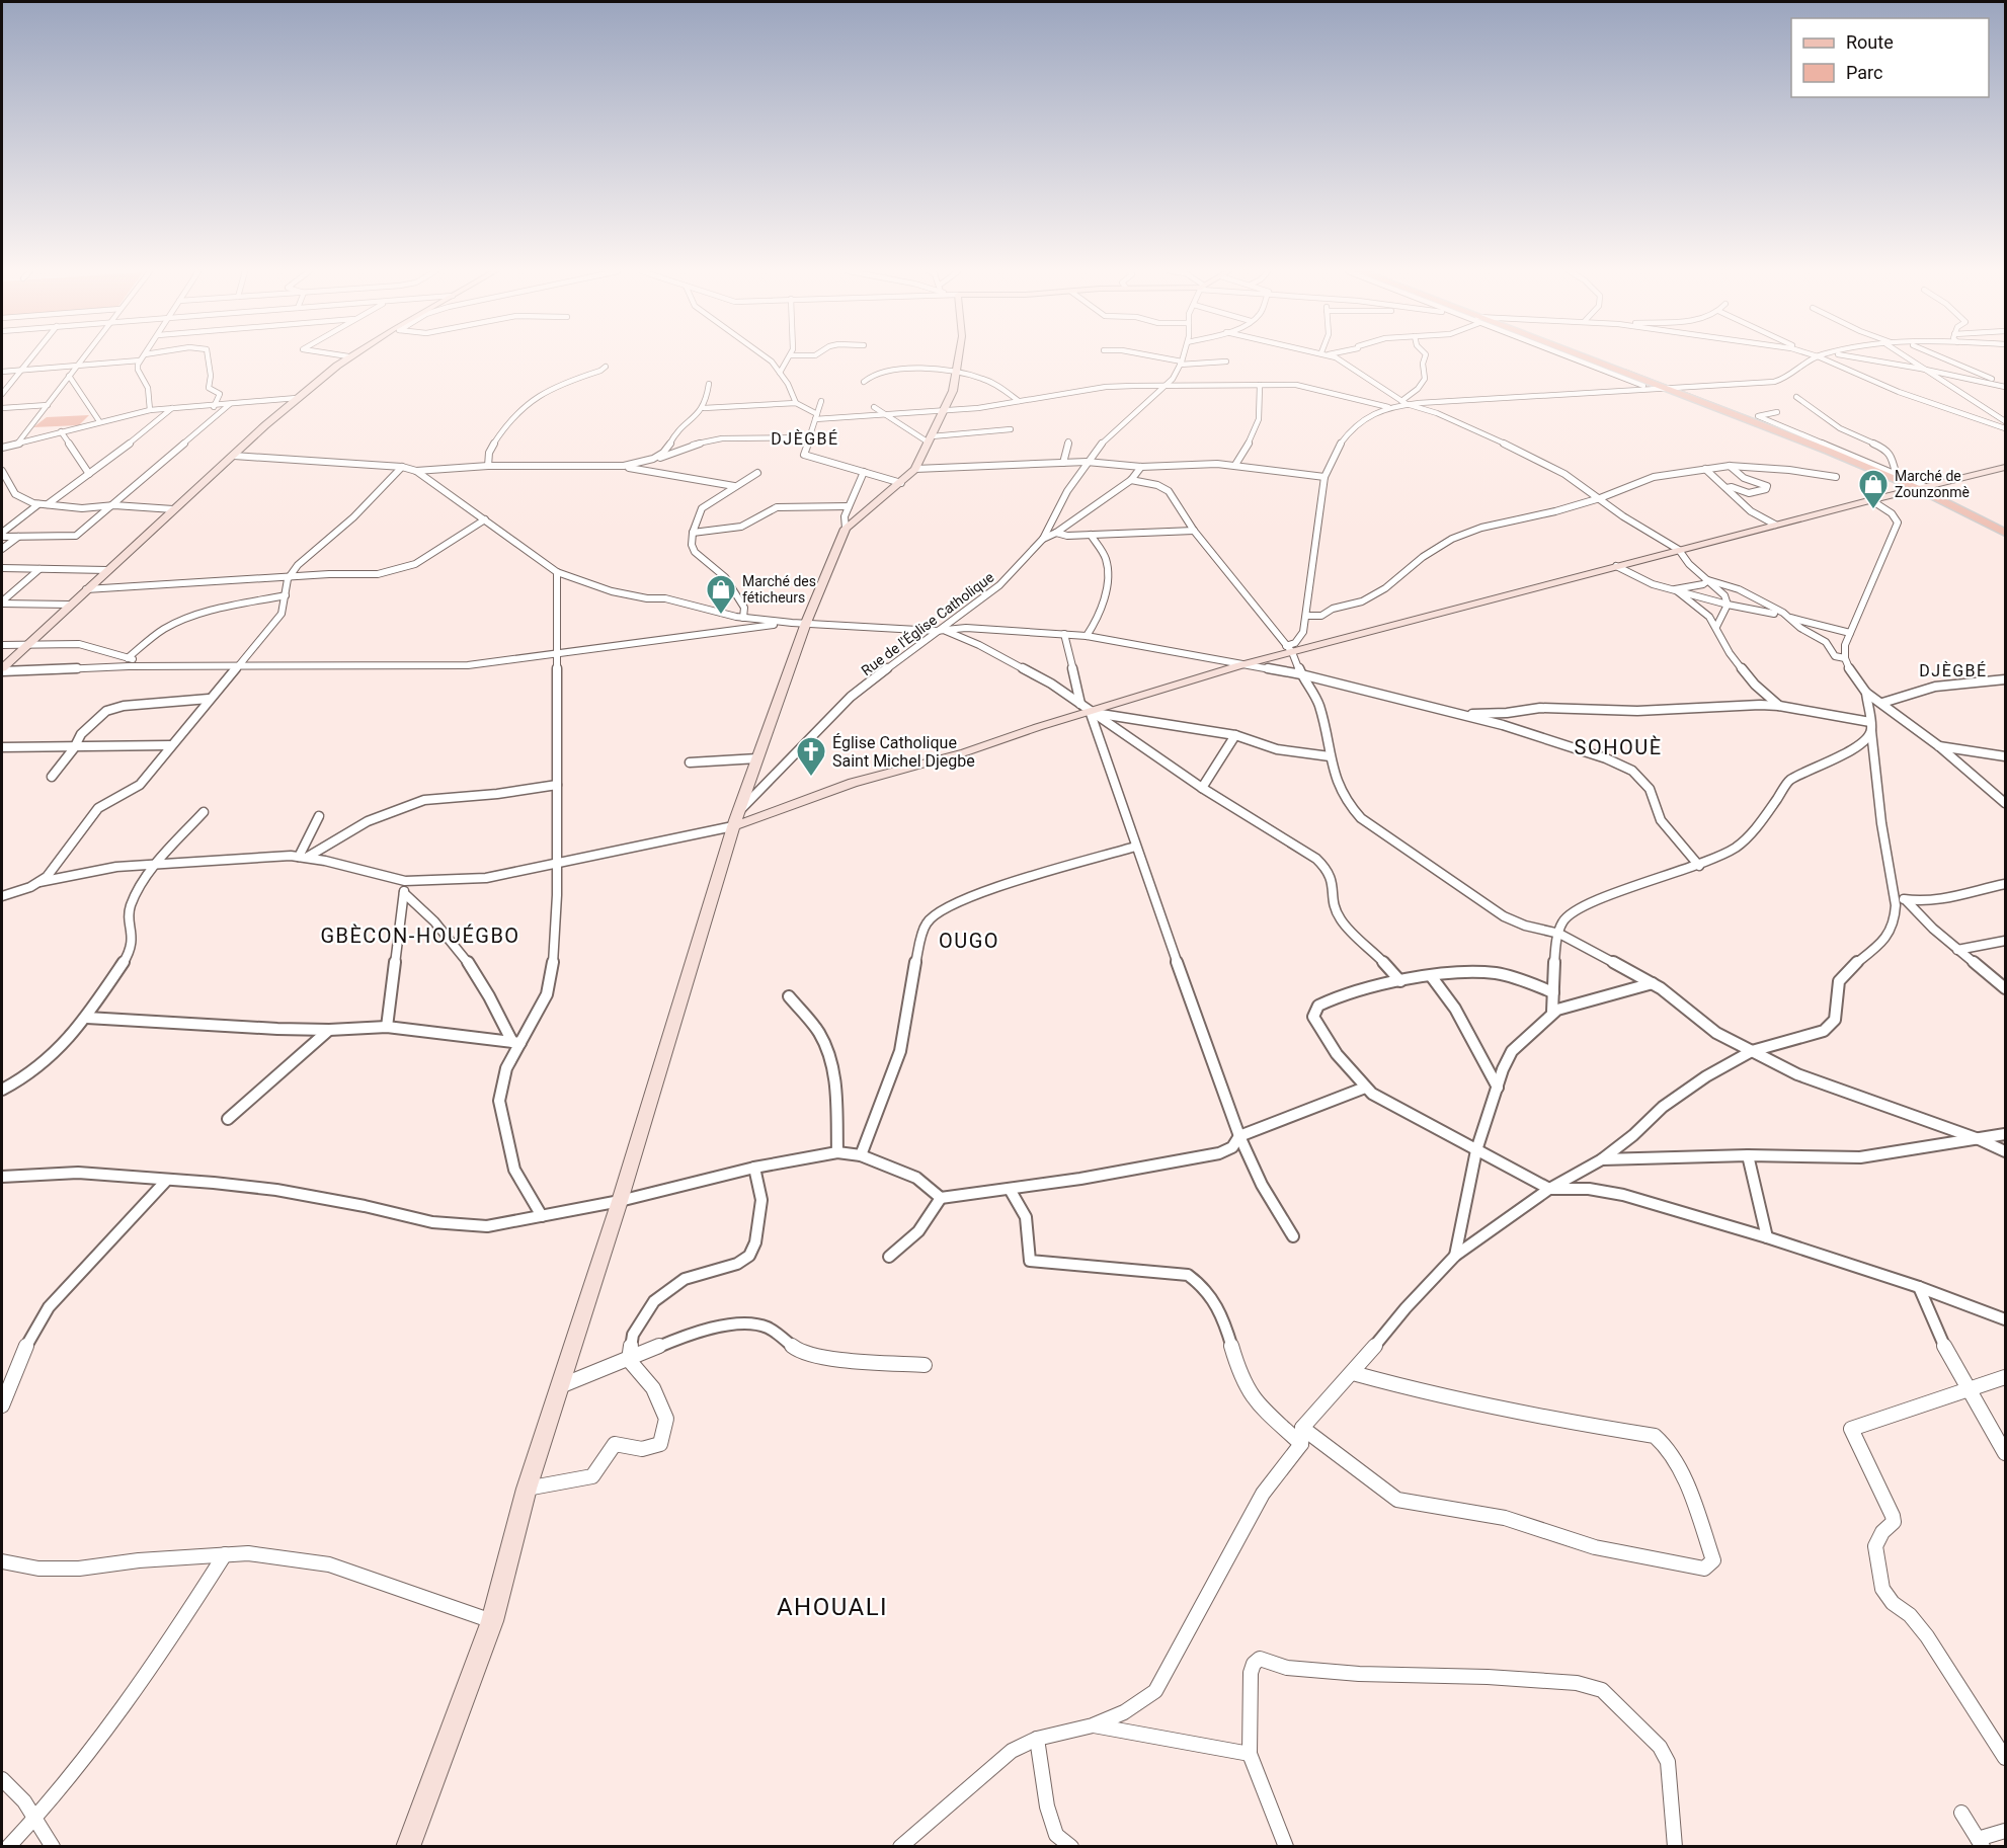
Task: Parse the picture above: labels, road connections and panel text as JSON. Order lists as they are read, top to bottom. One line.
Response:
{"streets":{"street":["Rue de l'Église Catholique"]},"districts":["DJÈGBÉ","DJÈGBÉ","SOHOUÈ","GBÈCON-HOUÉGBO","OUGO","AHOUALI"],"places":{"shop":["Marché de Zounzonmè","Marché des féticheurs"],"church":["Église Catholique Saint Michel Djegbe"]},"legend":["Route","Parc"]}
